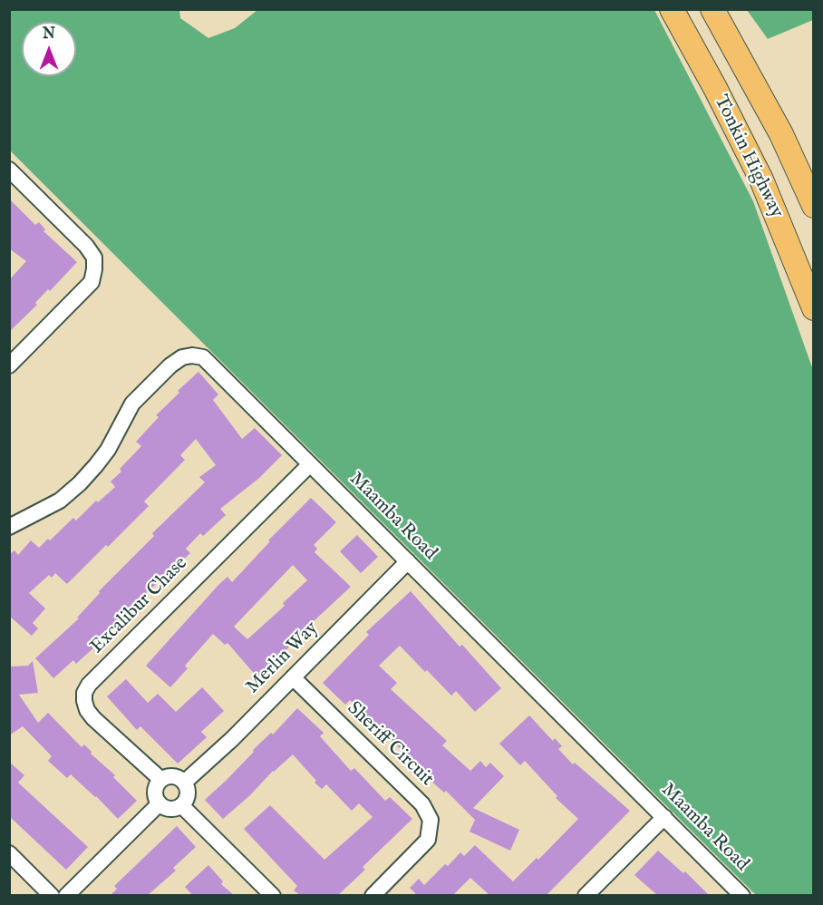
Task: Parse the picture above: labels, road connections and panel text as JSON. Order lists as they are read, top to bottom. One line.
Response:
{"streets":{"highway":["Tonkin Highway"],"street":["Maamba Road","Excalibur Chase","Merlin Way","Sheriff Circuit"]},"crossings":[["Maamba Road","Excalibur Chase"],["Maamba Road","Merlin Way"],["Excalibur Chase","Merlin Way"],["Merlin Way","Sheriff Circuit"]],"north":"top"}
